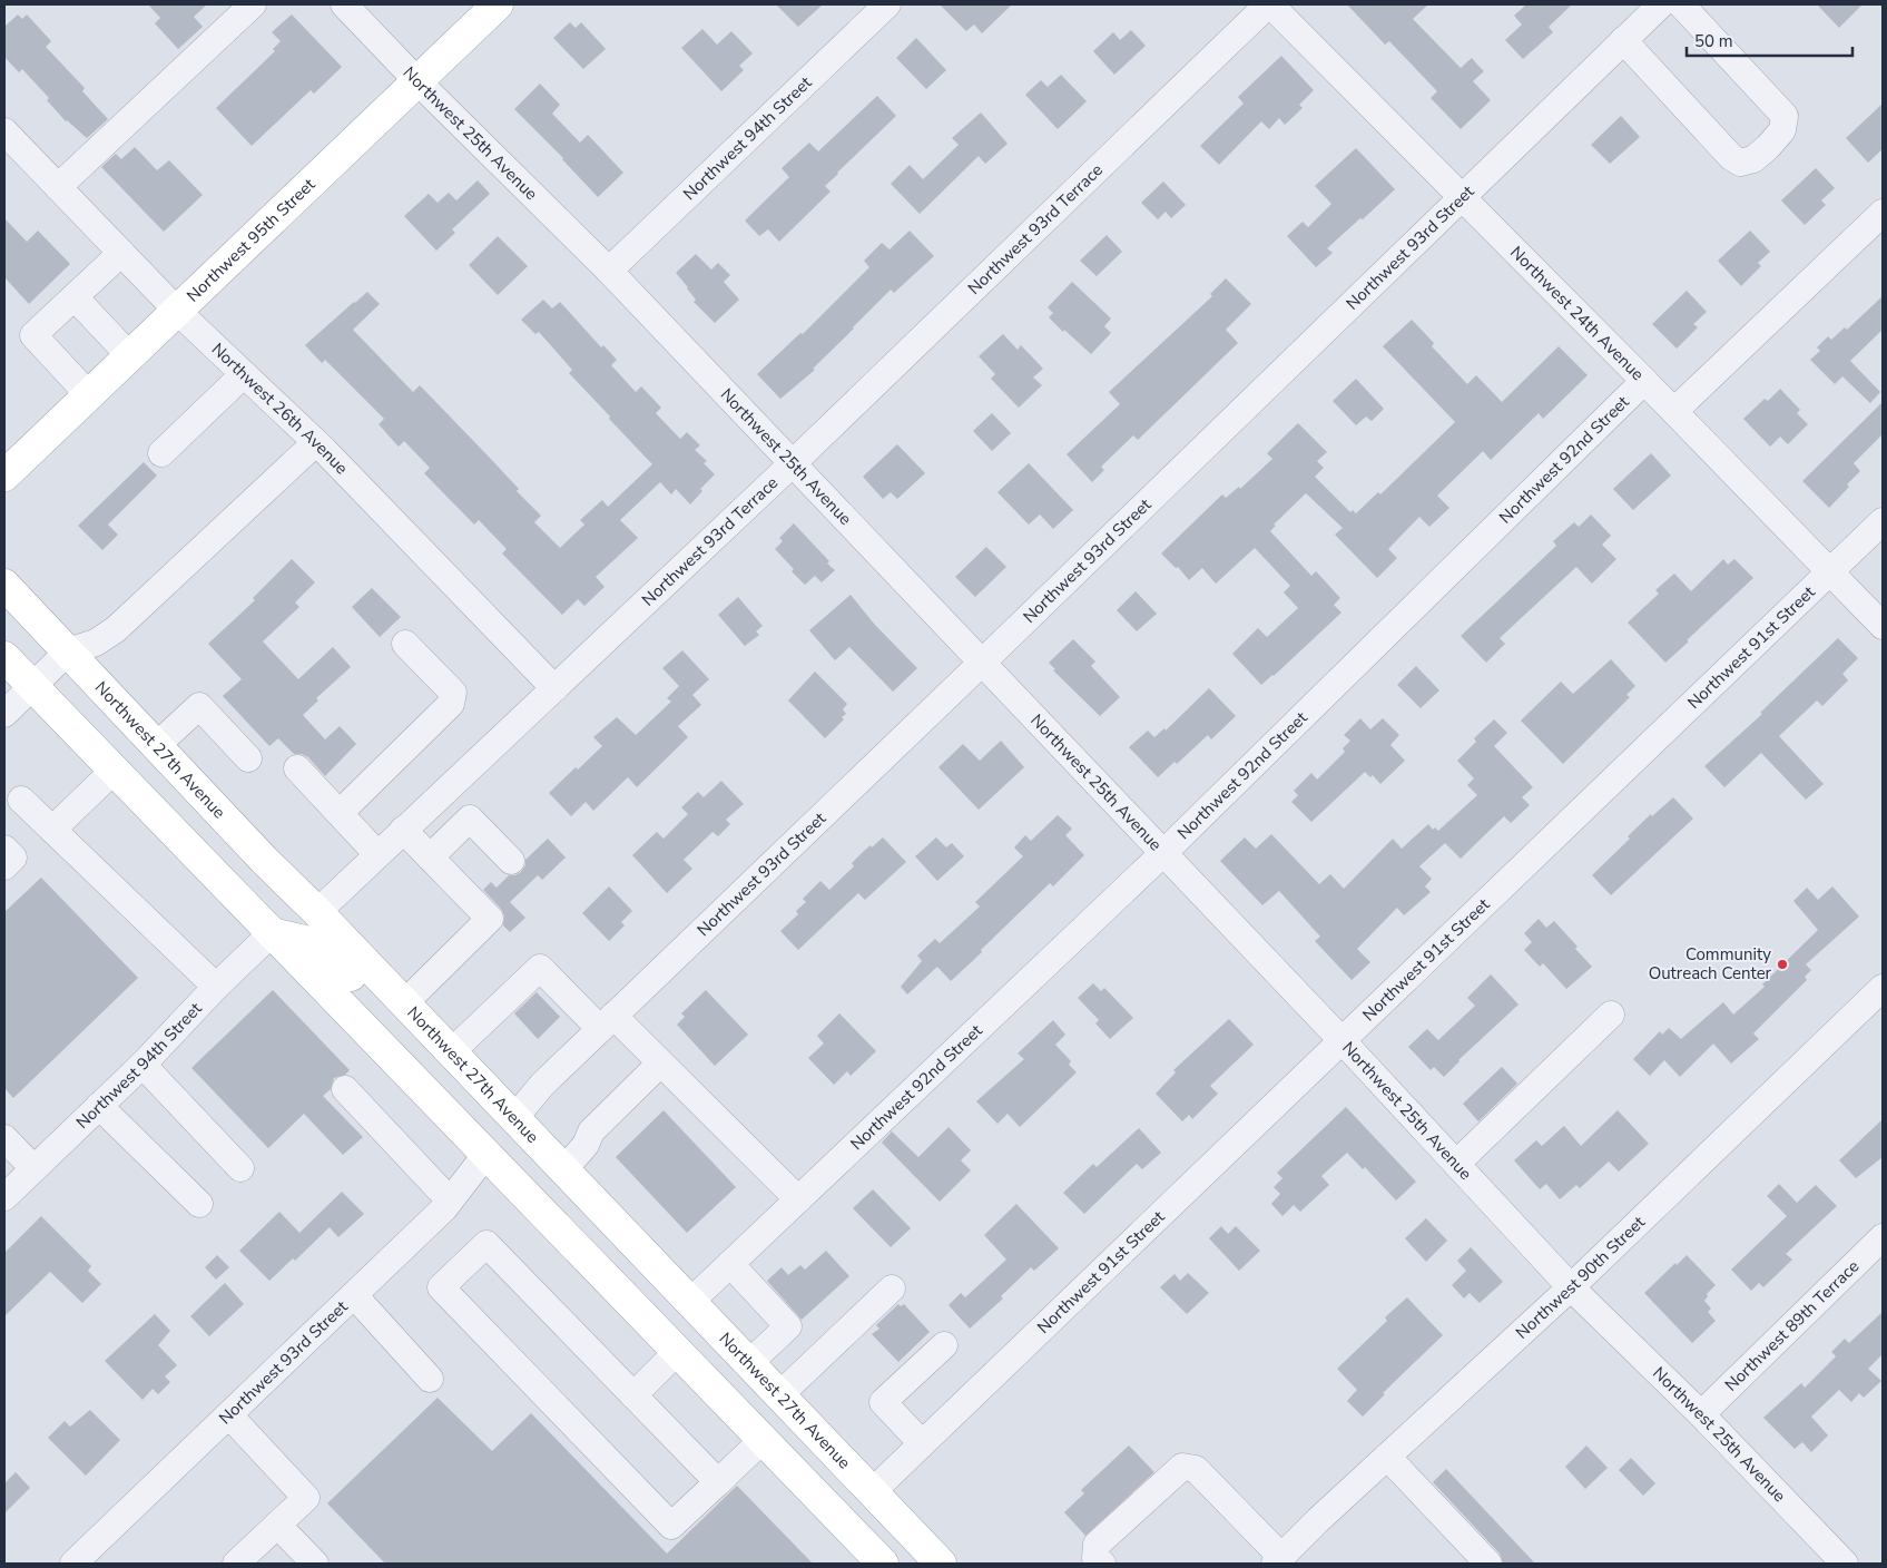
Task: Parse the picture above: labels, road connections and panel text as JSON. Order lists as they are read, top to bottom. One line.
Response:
{"streets":{"main road":["Northwest 95th Street","Northwest 27th Avenue"],"street":["Northwest 25th Avenue","Northwest 94th Street","Northwest 93rd Terrace","Northwest 93rd Street","Northwest 24th Avenue","Northwest 26th Avenue","Northwest 92nd Street","Northwest 91st Street","Northwest 90th Street","Northwest 89th Terrace"]},"crossings":[["Northwest 25th Avenue","Northwest 94th Street"],["Northwest 25th Avenue","Northwest 93rd Terrace"],["Northwest 25th Avenue","Northwest 95th Street"],["Northwest 25th Avenue","Northwest 93rd Street"],["Northwest 25th Avenue","Northwest 92nd Street"],["Northwest 25th Avenue","Northwest 91st Street"],["Northwest 25th Avenue","Northwest 90th Street"],["Northwest 25th Avenue","Northwest 89th Terrace"],["Northwest 93rd Terrace","Northwest 24th Avenue"],["Northwest 93rd Terrace","Northwest 26th Avenue"],["Northwest 93rd Terrace","Northwest 27th Avenue"],["Northwest 95th Street","Northwest 26th Avenue"],["Northwest 93rd Street","Northwest 24th Avenue"],["Northwest 93rd Street","Northwest 27th Avenue"],["Northwest 24th Avenue","Northwest 92nd Street"],["Northwest 24th Avenue","Northwest 91st Street"],["Northwest 92nd Street","Northwest 27th Avenue"],["Northwest 91st Street","Northwest 27th Avenue"]],"places":["Community Outreach Center"],"scale_bar":"50 m"}
